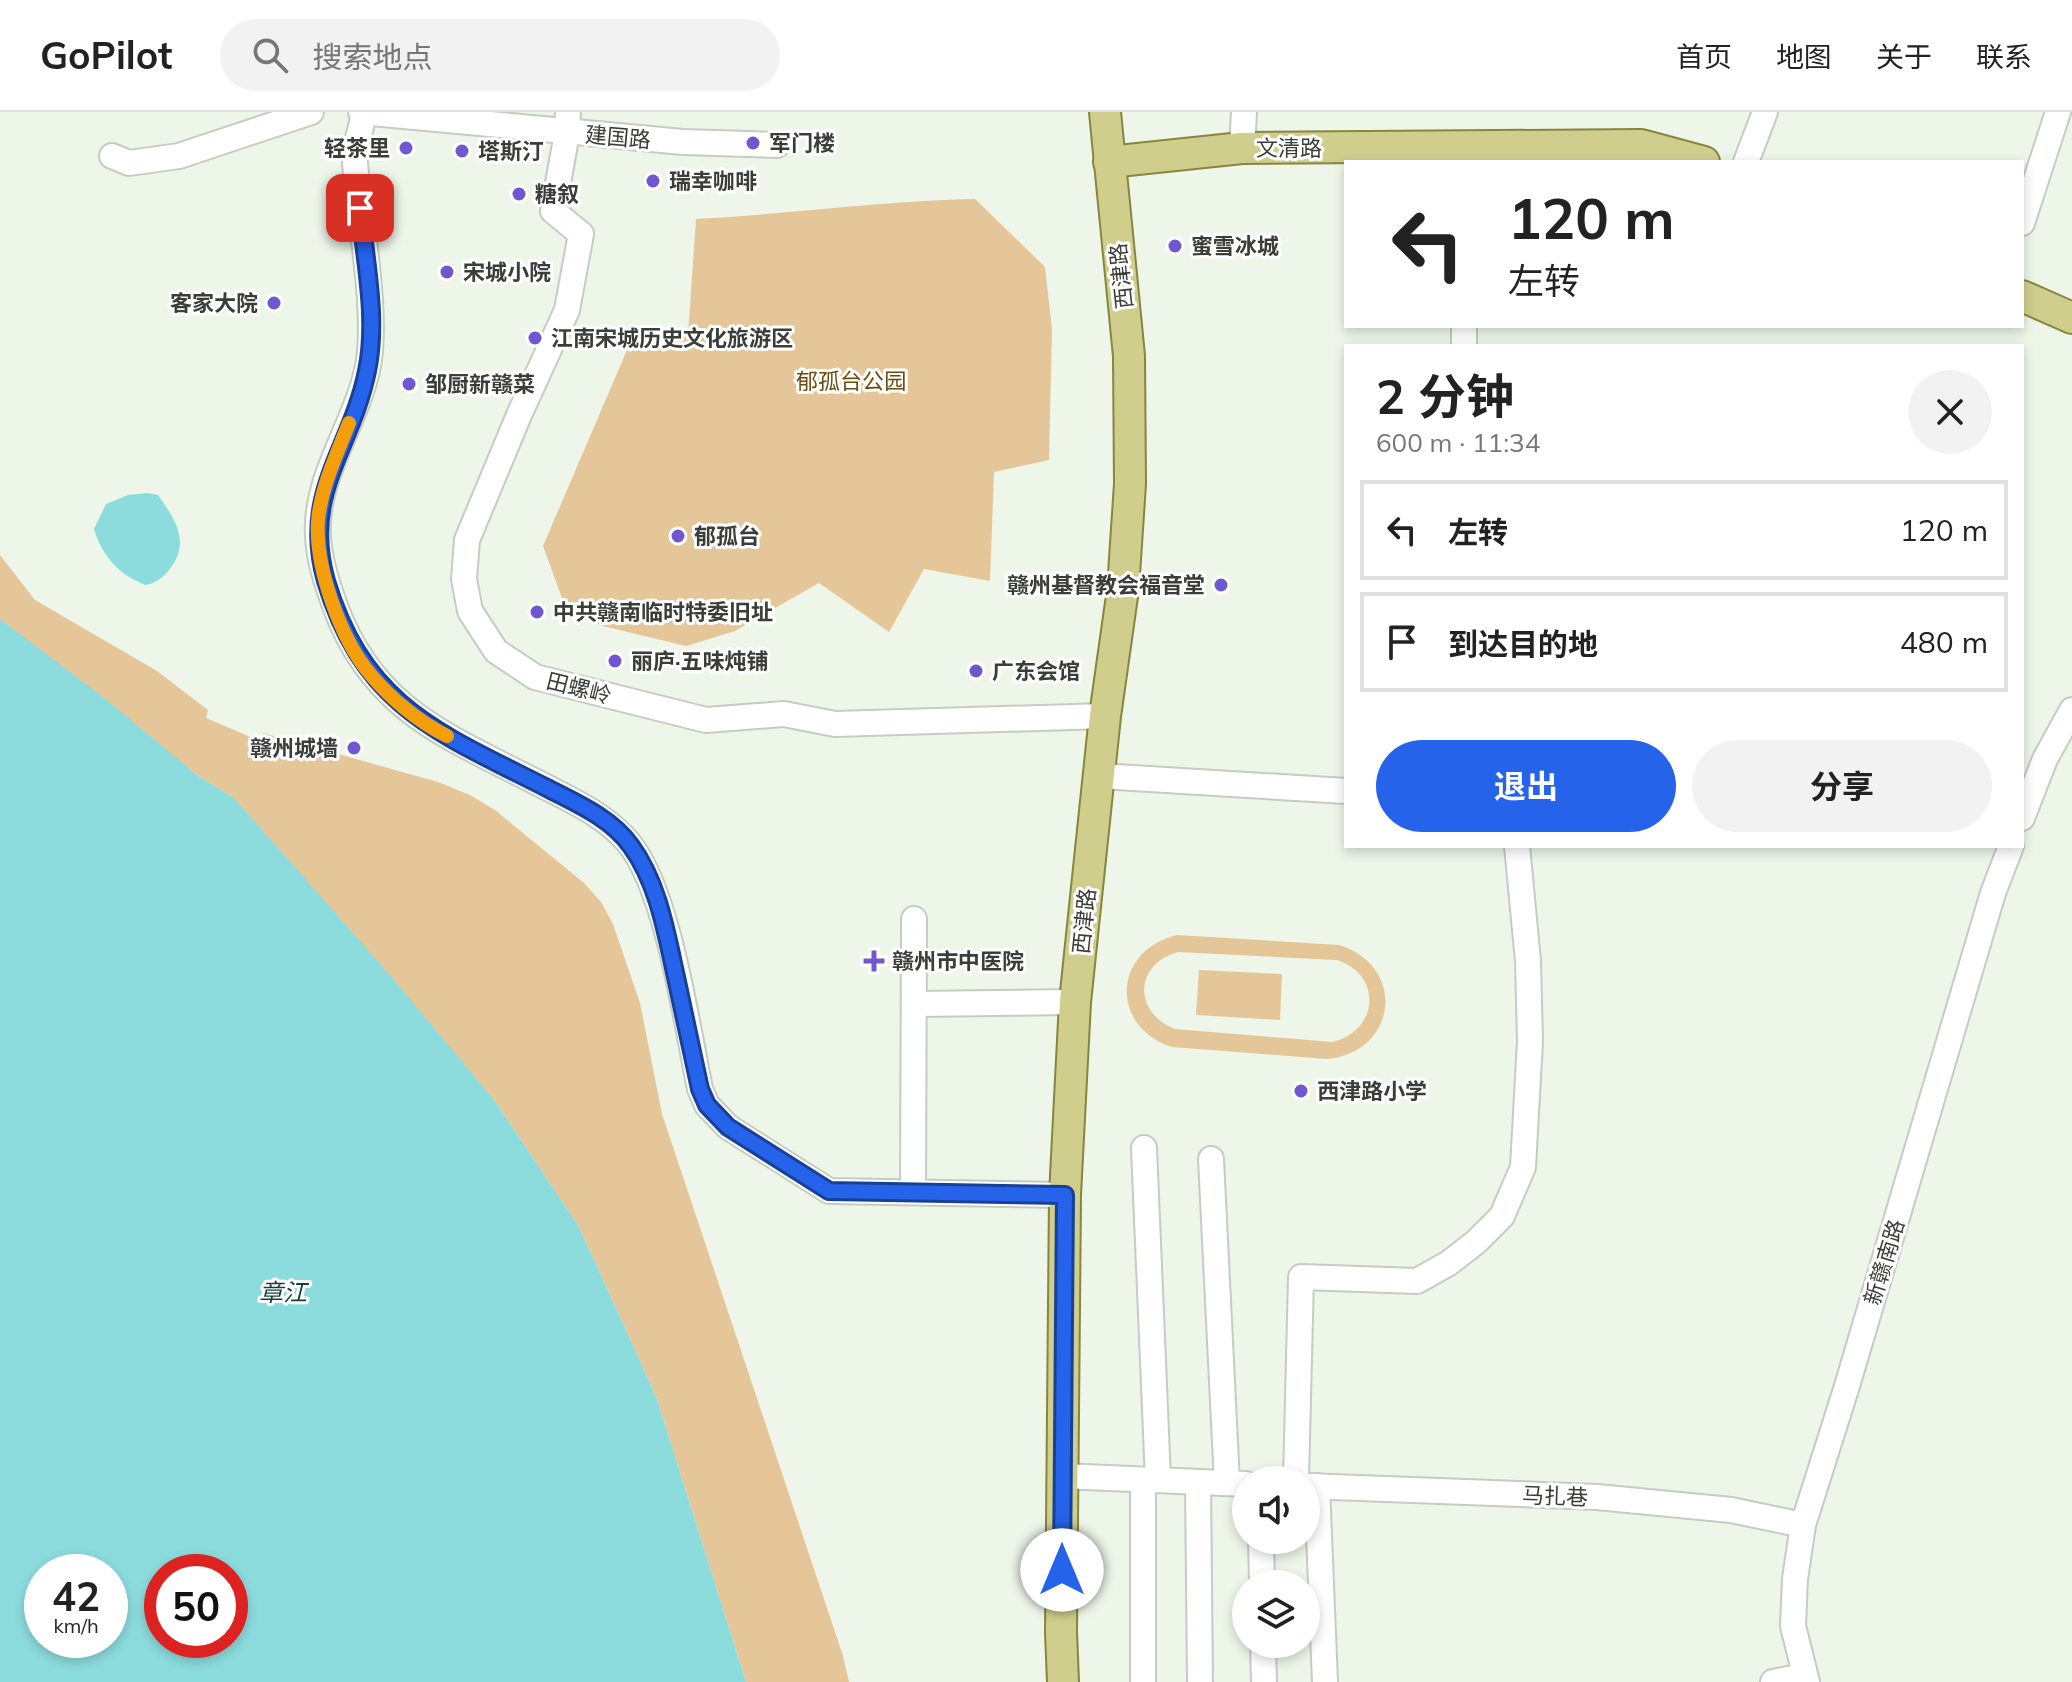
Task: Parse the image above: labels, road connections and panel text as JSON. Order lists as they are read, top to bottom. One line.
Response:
{"streets":{"main road":["文清路","西津路"],"street":["建国路","田螺岭","新赣南路","马扎巷"]},"crossings":[["建国路","田螺岭"],["文清路","西津路"],["西津路","田螺岭"],["新赣南路","马扎巷"]],"water":["章江"],"parks":["郁孤台公园"],"places":{"other":["军门楼","轻茶里","塔斯汀","瑞幸咖啡","糖叙","蜜雪冰城","宋城小院","客家大院","江南宋城历史文化旅游区","邹厨新赣菜","郁孤台","赣州基督教会福音堂","中共赣南临时特委旧址","丽庐·五味炖铺","广东会馆","赣州城墙","西津路小学"],"health":["赣州市中医院"]},"page":{"header":"GoPilot","search":"搜索地点","nav":["首页","地图","关于","联系"],"turn":["120 m","左转"],"heading":["2 分钟","600 m · 11:34"],"list":[{"name":"左转","value":"120 m"},{"name":"到达目的地","value":"480 m"}],"buttons":["退出","分享"],"speed":"42 km/h","limit":"50"}}
